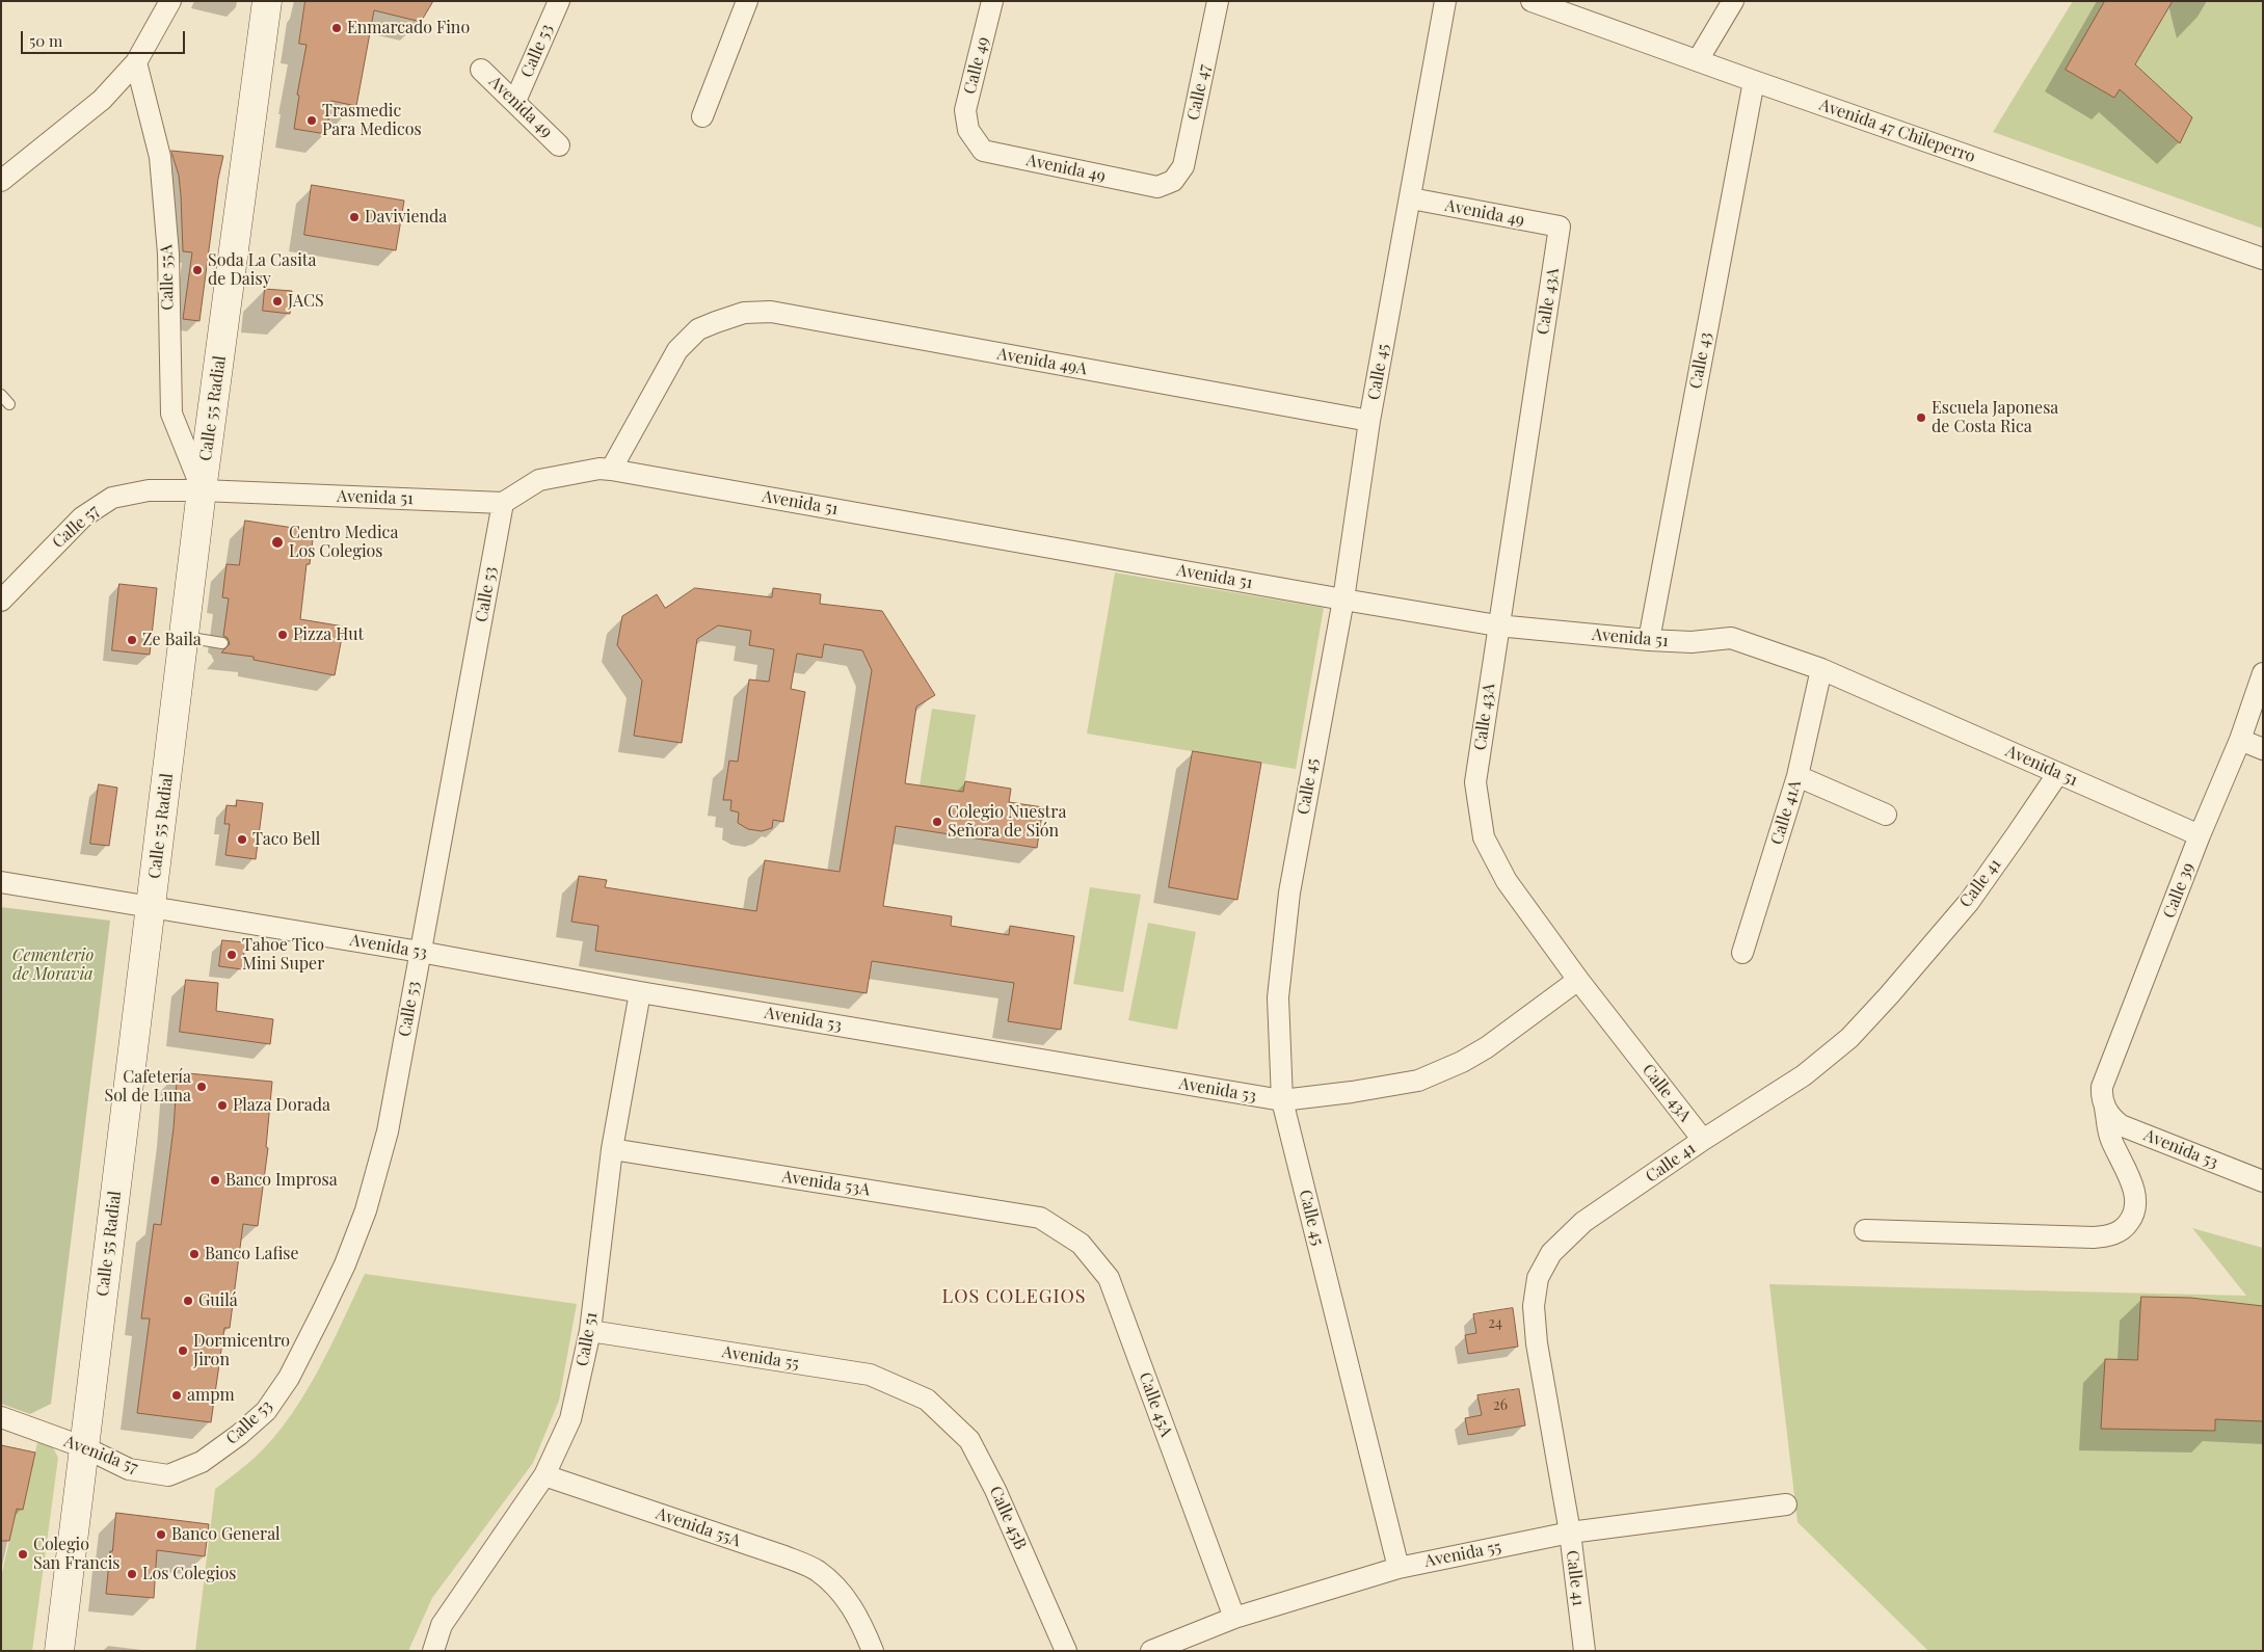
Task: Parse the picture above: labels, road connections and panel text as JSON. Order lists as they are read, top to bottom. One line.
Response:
{"streets":{"main road":["Calle 55 Radial"],"street":["Calle 53","Calle 49","Calle 47","Avenida 49","Avenida 47 Chileperro","Calle 55A","Calle 43A","Calle 43","Avenida 49A","Calle 45","Avenida 51","Calle 57","Calle 41A","Calle 41","Calle 39","Avenida 53","Avenida 53A","Calle 51","Avenida 55","Calle 45A","Avenida 57","Calle 45B","Avenida 55A"]},"crossings":[["Calle 53","Avenida 49"],["Calle 53","Avenida 51"],["Calle 53","Avenida 53"],["Calle 53","Avenida 57"],["Calle 49","Avenida 49"],["Calle 47","Avenida 49"],["Avenida 49","Calle 43A"],["Avenida 49","Calle 45"],["Avenida 47 Chileperro","Calle 43"],["Calle 55A","Calle 55 Radial"],["Calle 55A","Avenida 51"],["Calle 55A","Calle 57"],["Calle 43A","Avenida 51"],["Calle 43A","Calle 41"],["Calle 43A","Avenida 53"],["Calle 43","Avenida 51"],["Avenida 49A","Calle 45"],["Avenida 49A","Avenida 51"],["Calle 45","Avenida 51"],["Calle 45","Avenida 53"],["Calle 45","Avenida 55"],["Calle 55 Radial","Avenida 51"],["Calle 55 Radial","Calle 57"],["Calle 55 Radial","Avenida 53"],["Calle 55 Radial","Avenida 57"],["Avenida 51","Calle 57"],["Avenida 51","Calle 41A"],["Avenida 51","Calle 41"],["Avenida 51","Calle 39"],["Calle 41","Avenida 55"],["Calle 39","Avenida 53"],["Avenida 53","Calle 51"],["Avenida 53A","Calle 51"],["Avenida 53A","Calle 45A"],["Calle 51","Avenida 55"],["Calle 51","Avenida 55A"],["Avenida 55","Calle 45A"],["Avenida 55","Calle 45B"]],"districts":["LOS COLEGIOS"],"parks":["Cementerio de Moravia"],"places":["Enmarcado Fino","Trasmedic Para Medicos","Davivienda","Soda La Casita de Daisy","JACS","Escuela Japonesa de Costa Rica","Centro Medica Los Colegios","Pizza Hut","Ze Baila","Colegio Nuestra Señora de Sión","Taco Bell","Tahoe Tico Mini Super","Cafetería Sol de Luna","Plaza Dorada","Banco Improsa","Banco Lafise","Guilá","Dormicentro Jiron","ampm","Banco General","Colegio San Francis","Los Colegios"],"house_numbers":["24","26"],"scale_bar":"50 m"}
